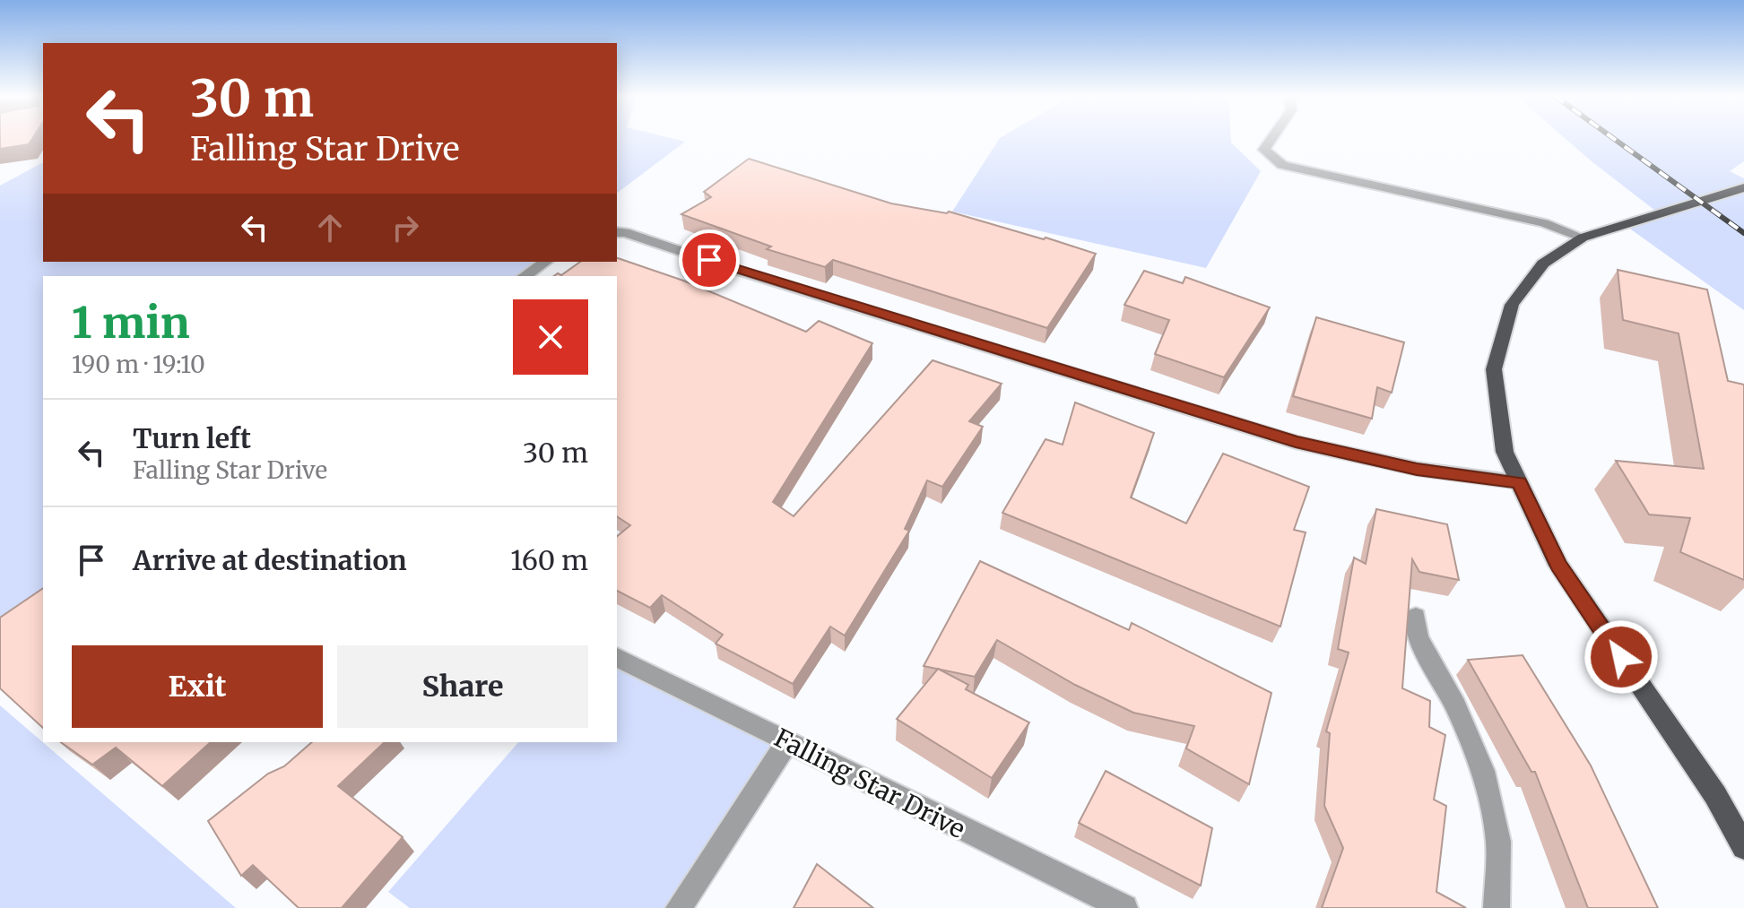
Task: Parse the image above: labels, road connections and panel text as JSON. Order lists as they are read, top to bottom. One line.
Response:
{"streets":{"street":["Falling Star Drive"]},"page":{"turn":["30 m","Falling Star Drive"],"heading":["1 min","190 m · 19:10"],"list":[{"name":"Turn left","note":"Falling Star Drive","value":"30 m"},{"name":"Arrive at destination","value":"160 m"}],"buttons":["Exit","Share"]}}
